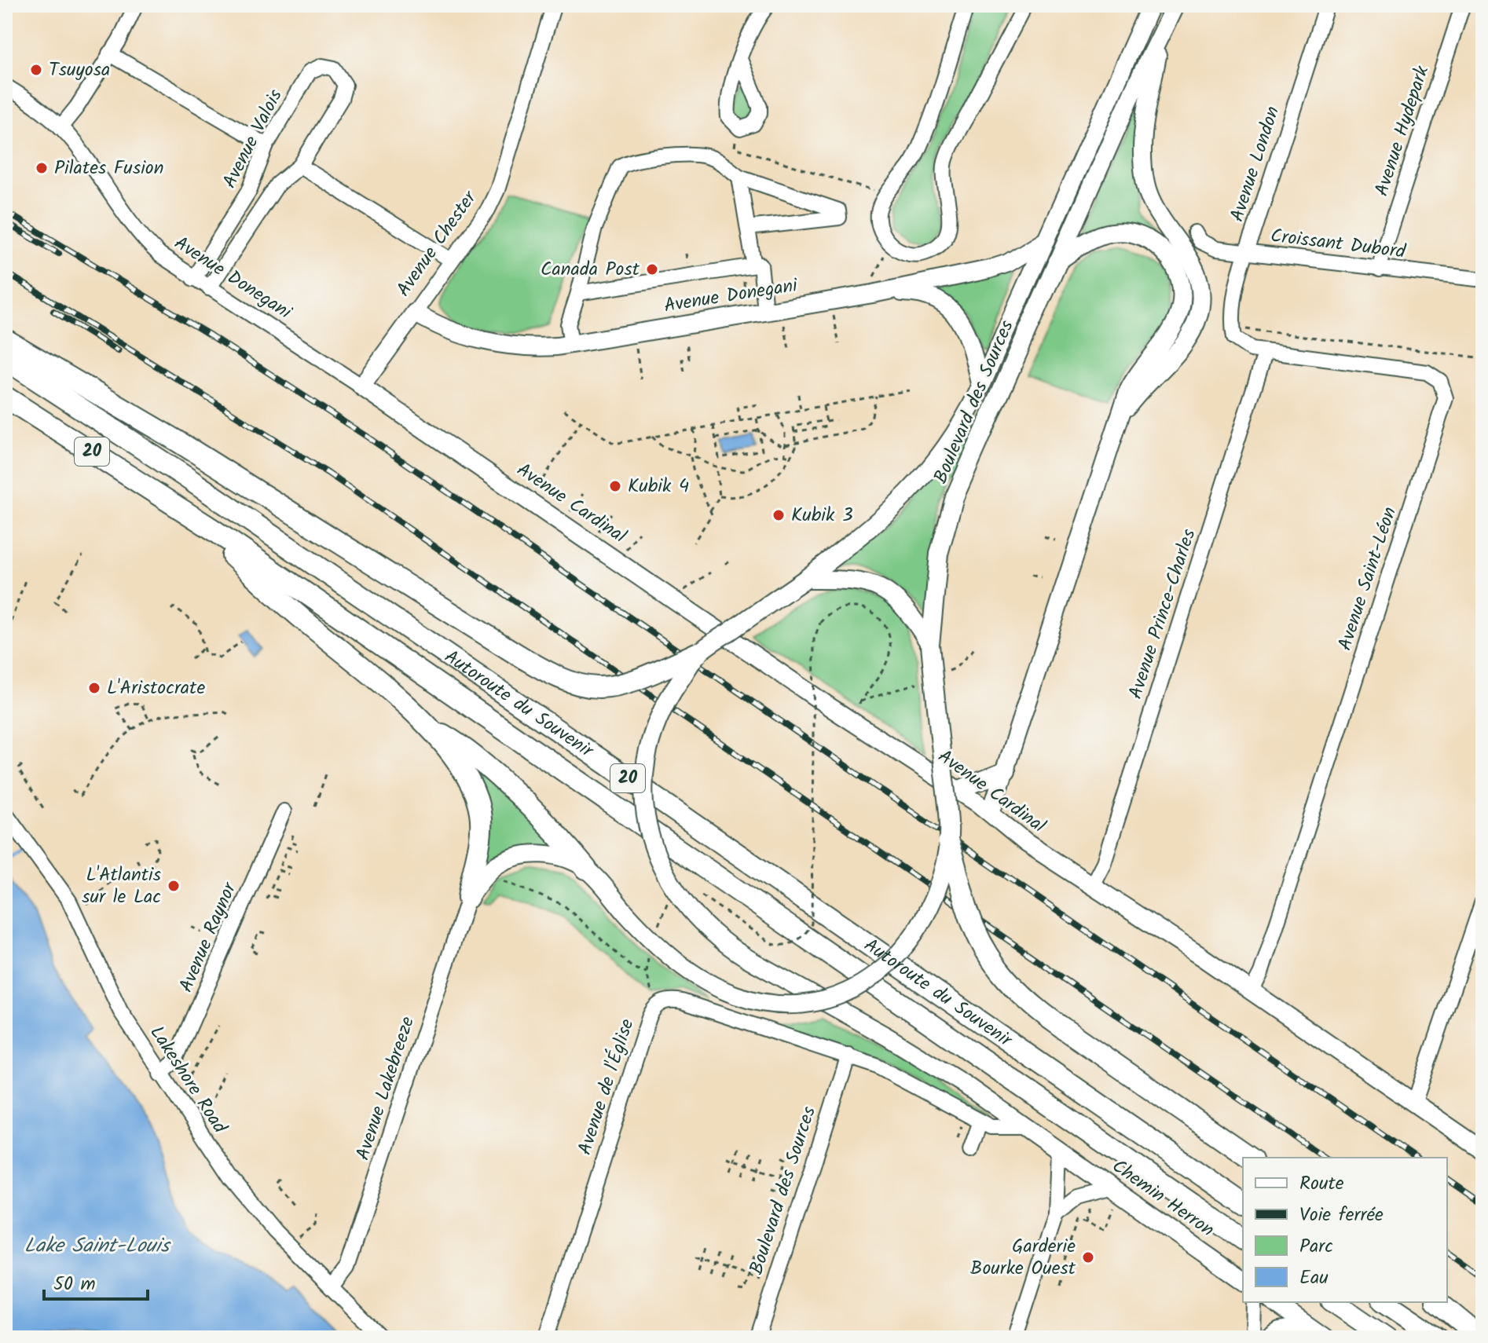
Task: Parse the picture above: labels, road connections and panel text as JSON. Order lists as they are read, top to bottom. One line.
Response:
{"streets":{"highway":["20","Autoroute du Souvenir"],"main road":["Avenue Chester","Avenue Donegani","Boulevard des Sources","Avenue Cardinal","Chemin Herron"],"street":["Avenue Hydepark","Avenue Valois","Avenue London","Croissant Dubord","Avenue Saint-Léon","Avenue Prince-Charles","Avenue Raynor","Lakeshore Road","Avenue de l'Église","Avenue Lakebreeze"]},"crossings":[["Avenue Hydepark","Croissant Dubord"],["Avenue Valois","Avenue Donegani"],["Avenue London","Croissant Dubord"],["Avenue London","Avenue Saint-Léon"],["Avenue Chester","Avenue Donegani"],["Avenue Donegani","Avenue Cardinal"],["Boulevard des Sources","Avenue de l'Église"],["Boulevard des Sources","Chemin Herron"],["Avenue Cardinal","Avenue Saint-Léon"],["Avenue Cardinal","Avenue Prince-Charles"],["Avenue Saint-Léon","Avenue Prince-Charles"],["Avenue Raynor","Lakeshore Road"],["Lakeshore Road","Avenue Lakebreeze"]],"water":["Lake Saint-Louis"],"places":["Tsuyosa","Pilates Fusion","Canada Post","Kubik 4","Kubik 3","L'Aristocrate","L'Atlantis sur le Lac","Garderie Bourke Ouest"],"legend":["Route","Voie ferrée","Parc","Eau"],"scale_bar":"50 m"}
